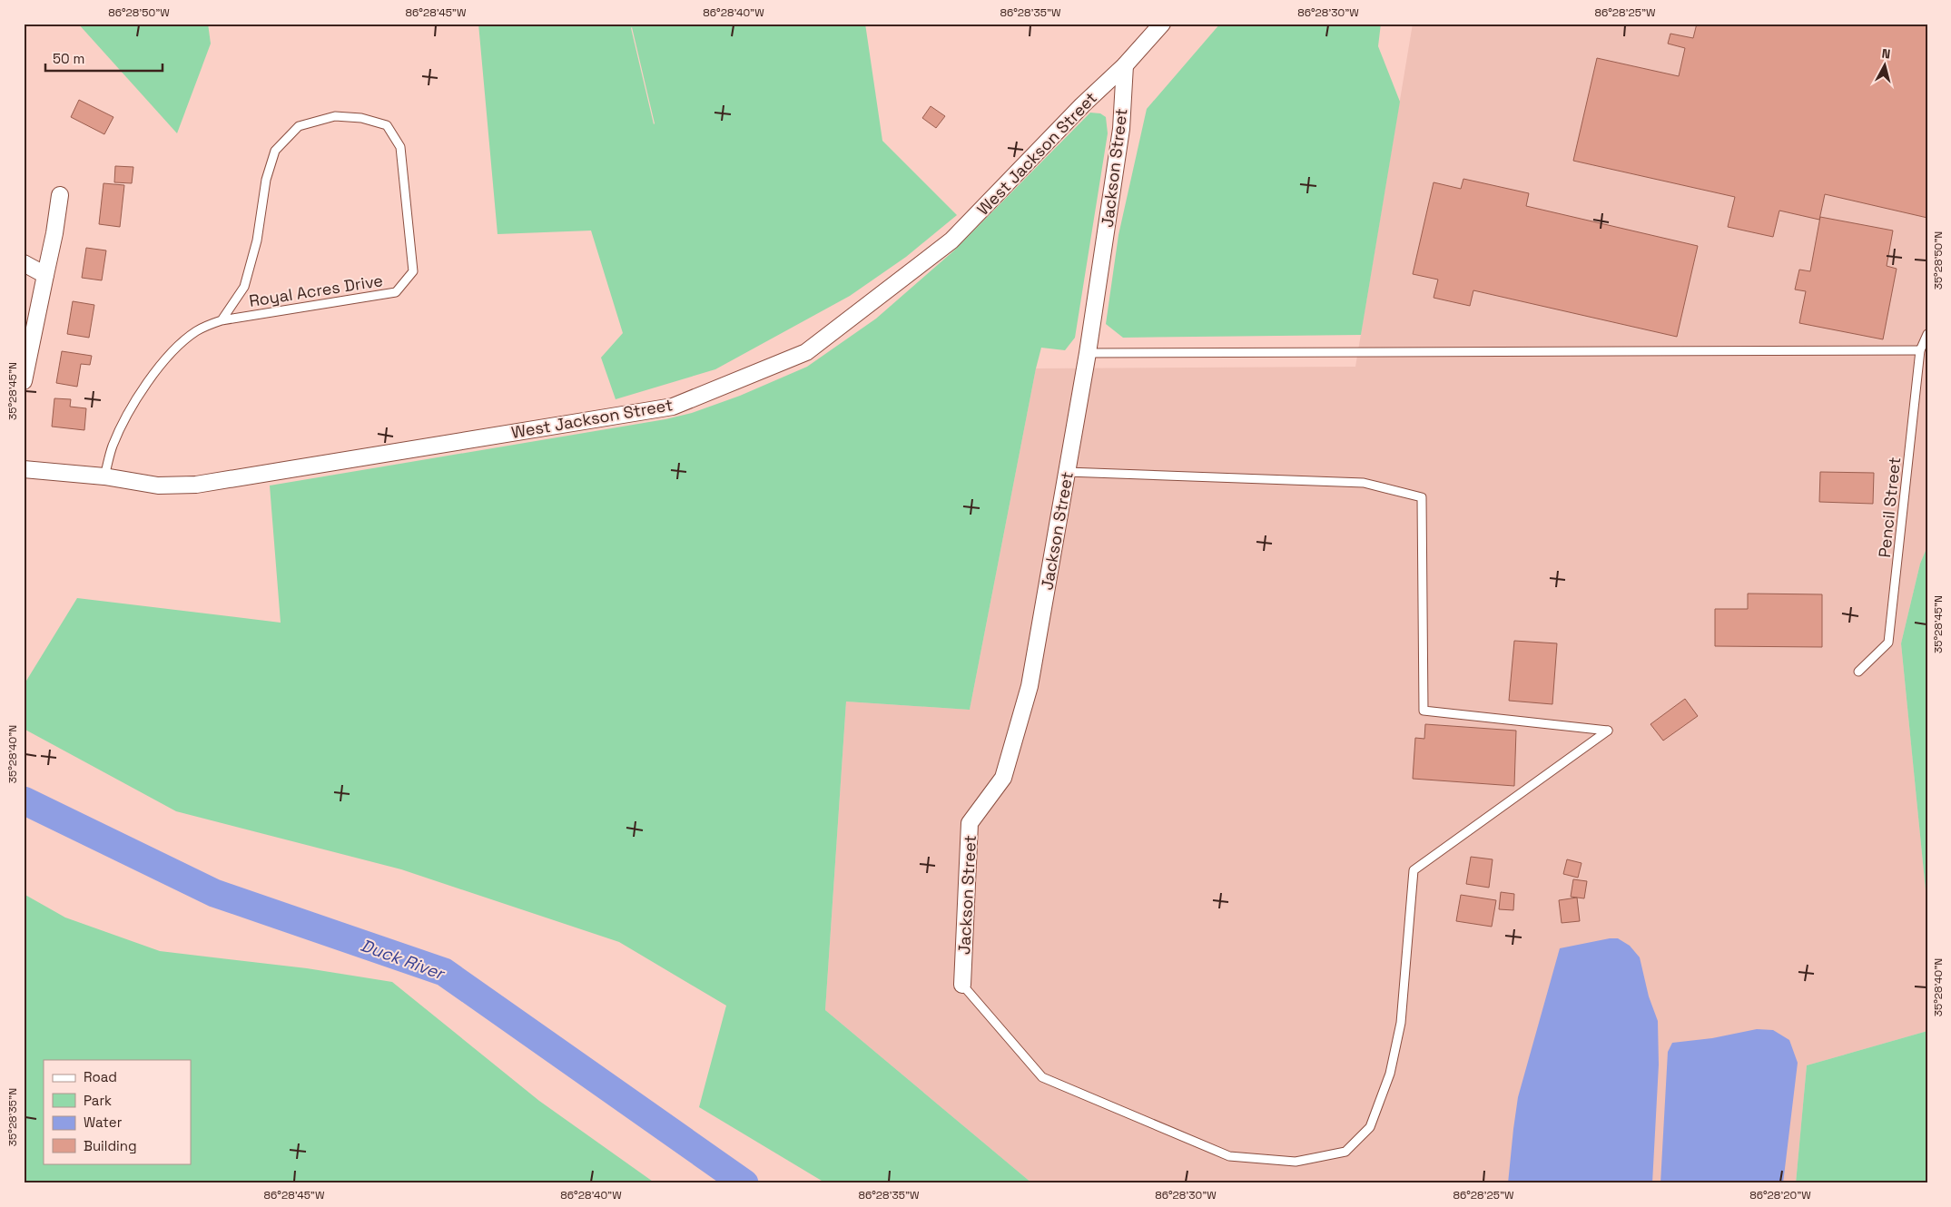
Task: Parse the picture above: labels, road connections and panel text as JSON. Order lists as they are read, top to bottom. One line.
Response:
{"streets":{"street":["West Jackson Street","Jackson Street"],"lane":["Royal Acres Drive","Pencil Street"]},"crossings":[["West Jackson Street","Jackson Street"],["West Jackson Street","Royal Acres Drive"]],"water":["Duck River"],"legend":["Road","Park","Water","Building"],"scale_bar":"50 m","north":"top","coordinates":["86°28'50\"W","86°28'45\"W","86°28'40\"W","86°28'35\"W","86°28'30\"W","86°28'25\"W","35°28'50\"N","35°28'45\"N","35°28'40\"N","35°28'35\"N","86°28'20\"W"]}
